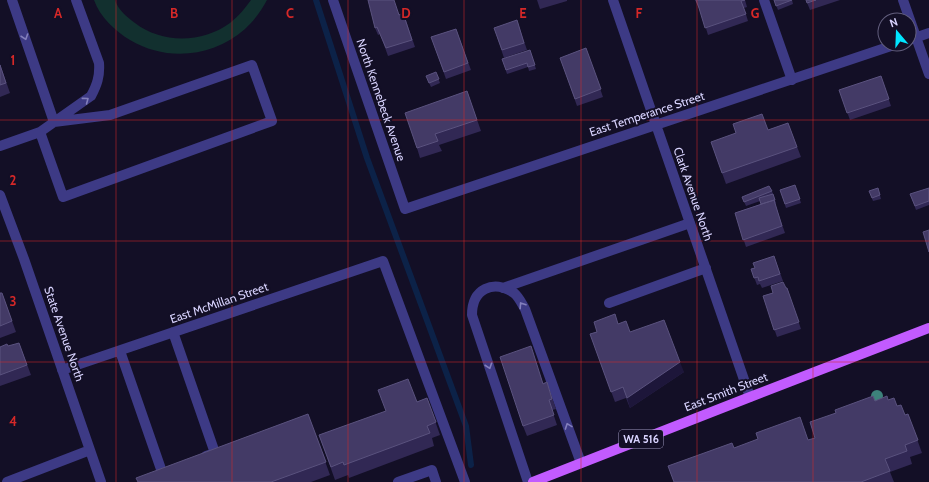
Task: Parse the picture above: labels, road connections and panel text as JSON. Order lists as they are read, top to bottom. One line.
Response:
{"streets":{"main road":["East Smith Street","WA 516"],"street":["North Kennebeck Avenue","East Temperance Street","Clark Avenue North","East McMillan Street","State Avenue North"]},"crossings":[["North Kennebeck Avenue","East Temperance Street"],["East Temperance Street","Clark Avenue North"],["Clark Avenue North","East Smith Street"],["East McMillan Street","State Avenue North"]],"north":"top","grid":{"columns":["A","B","C","D","E","F","G"],"rows":["1","2","3","4"]}}
